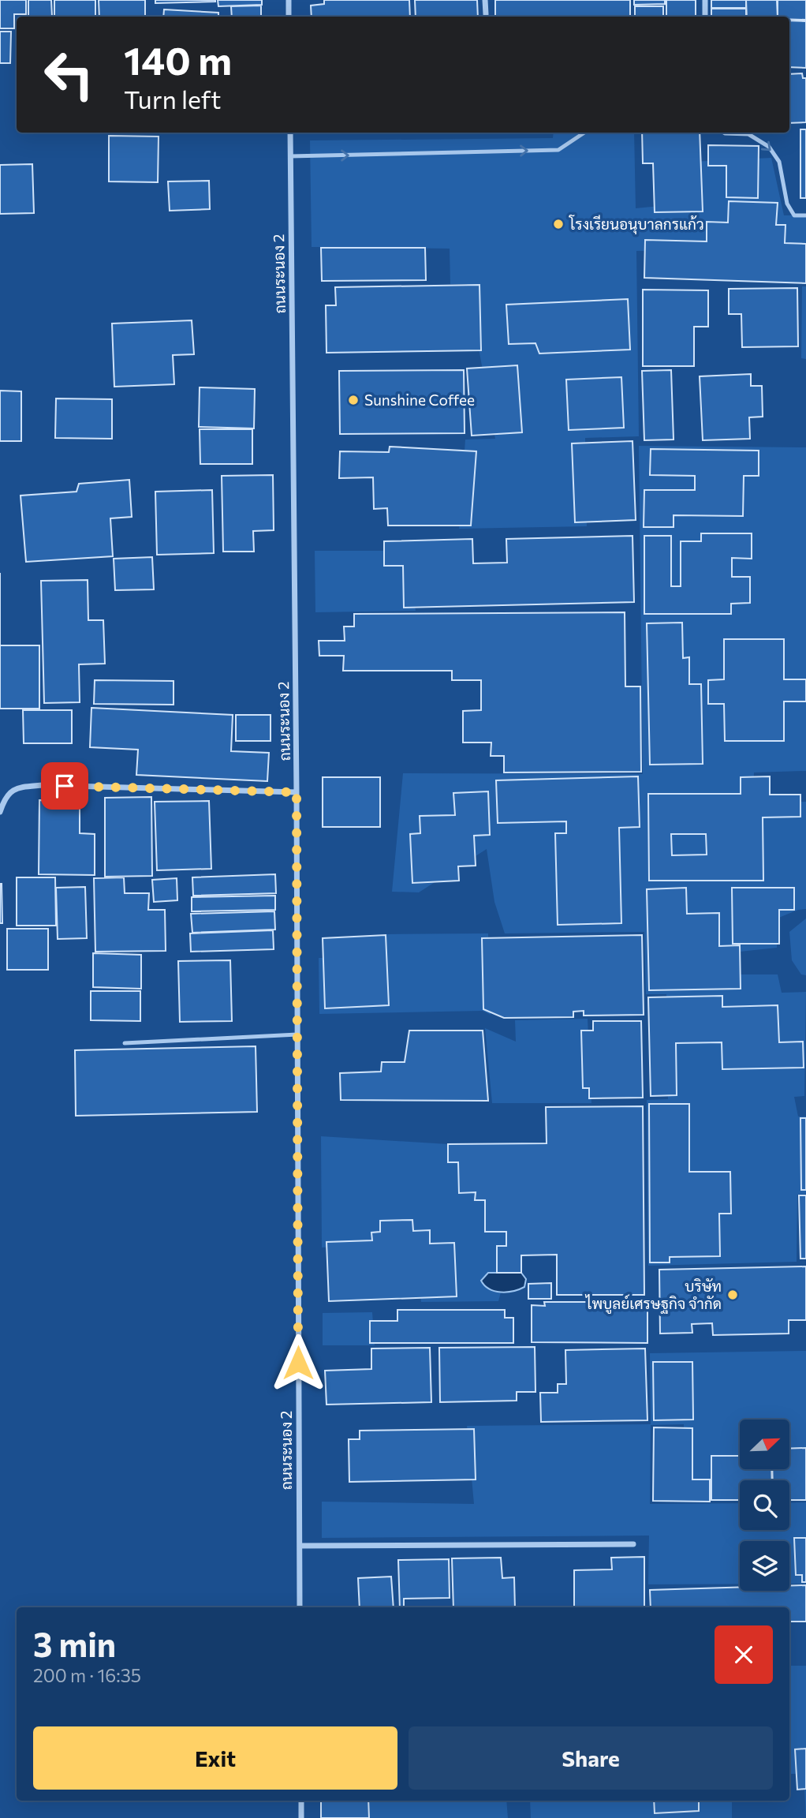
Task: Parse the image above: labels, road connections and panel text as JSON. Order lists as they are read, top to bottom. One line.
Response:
{"streets":{"street":["ถนนระนอง 2"]},"places":["โรงเรียนอนุบาลกรแก้ว","Sunshine Coffee","บริษัท ไพบูลย์เศรษฐกิจ จำกัด"],"north":"top right","page":{"turn":["140 m","Turn left"],"heading":["3 min","200 m · 16:35"],"buttons":["Exit","Share"]}}
